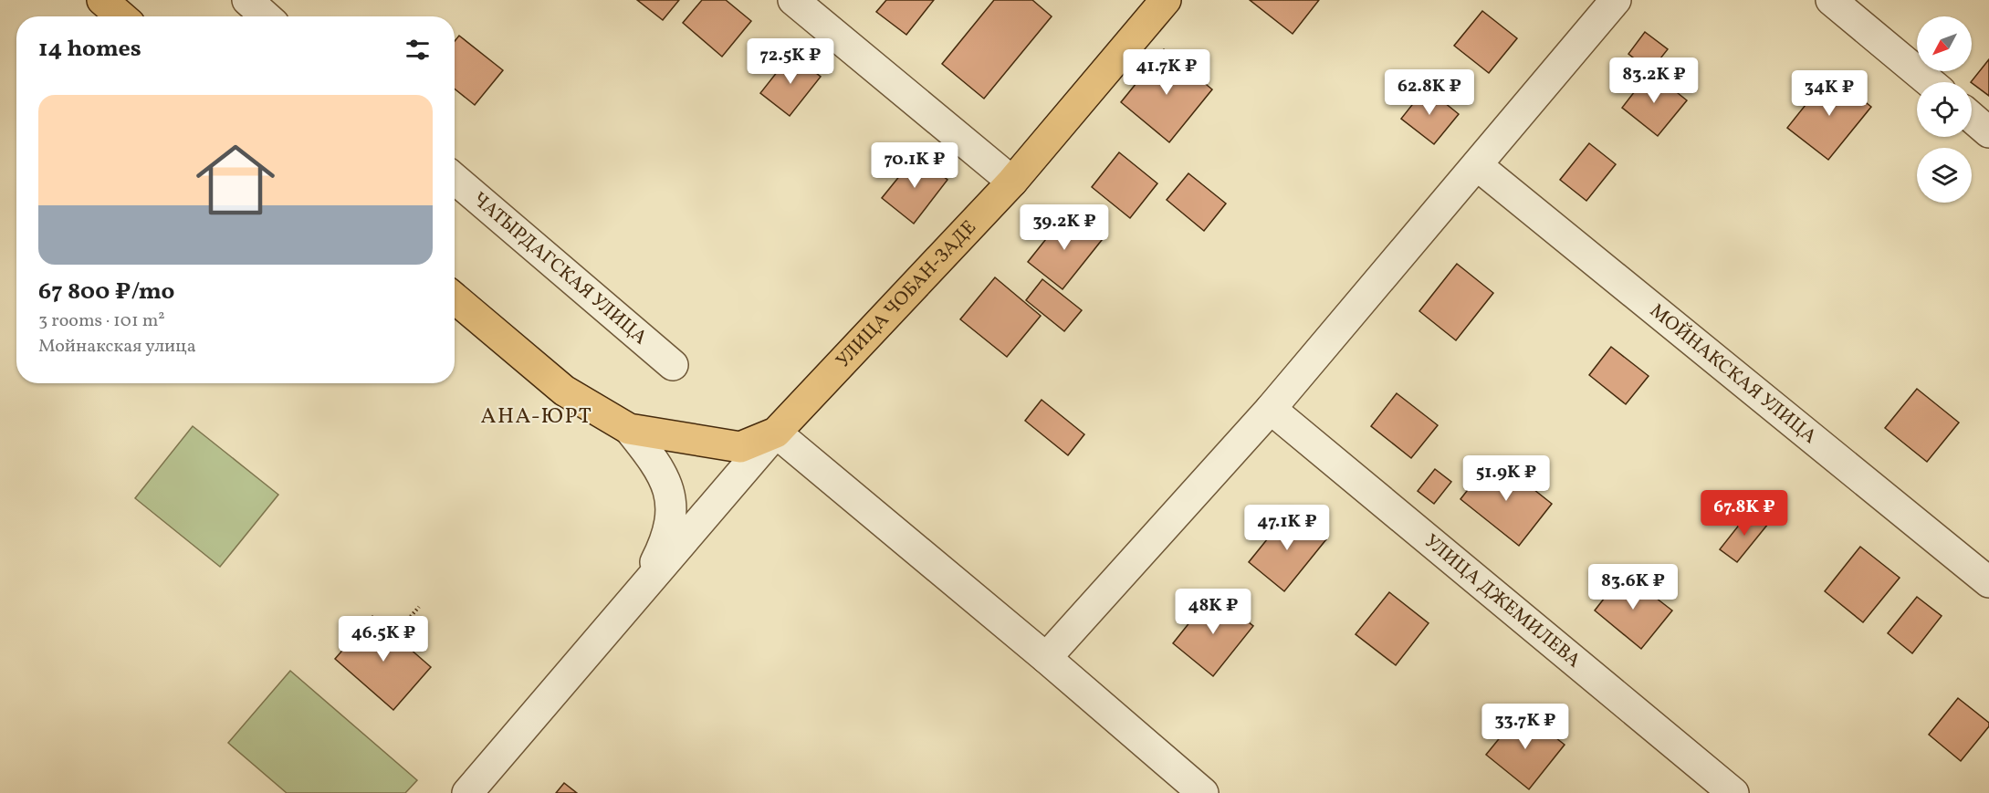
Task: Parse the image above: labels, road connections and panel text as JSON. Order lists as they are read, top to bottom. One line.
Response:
{"streets":{"main road":["УЛИЦА ЧОБАН-ЗАДЕ"],"street":["ЧАТЫРДАГСКАЯ УЛИЦА","МОЙНАКСКАЯ УЛИЦА","УЛИЦА ДЖЕМИЛЕВА"]},"districts":["АНА-ЮРТ"],"north":"bottom left","page":{"heading":"14 homes","price":["72.5K ₽","41.7K ₽","83.2K ₽","62.8K ₽","34K ₽","70.1K ₽","39.2K ₽","51.9K ₽","67.8K ₽","47.1K ₽","83.6K ₽","48K ₽","46.5K ₽","33.7K ₽"],"list":[{"name":"67 800 ₽/mo","note":"3 rooms · 101 m² · Мойнакская улица"}]}}
